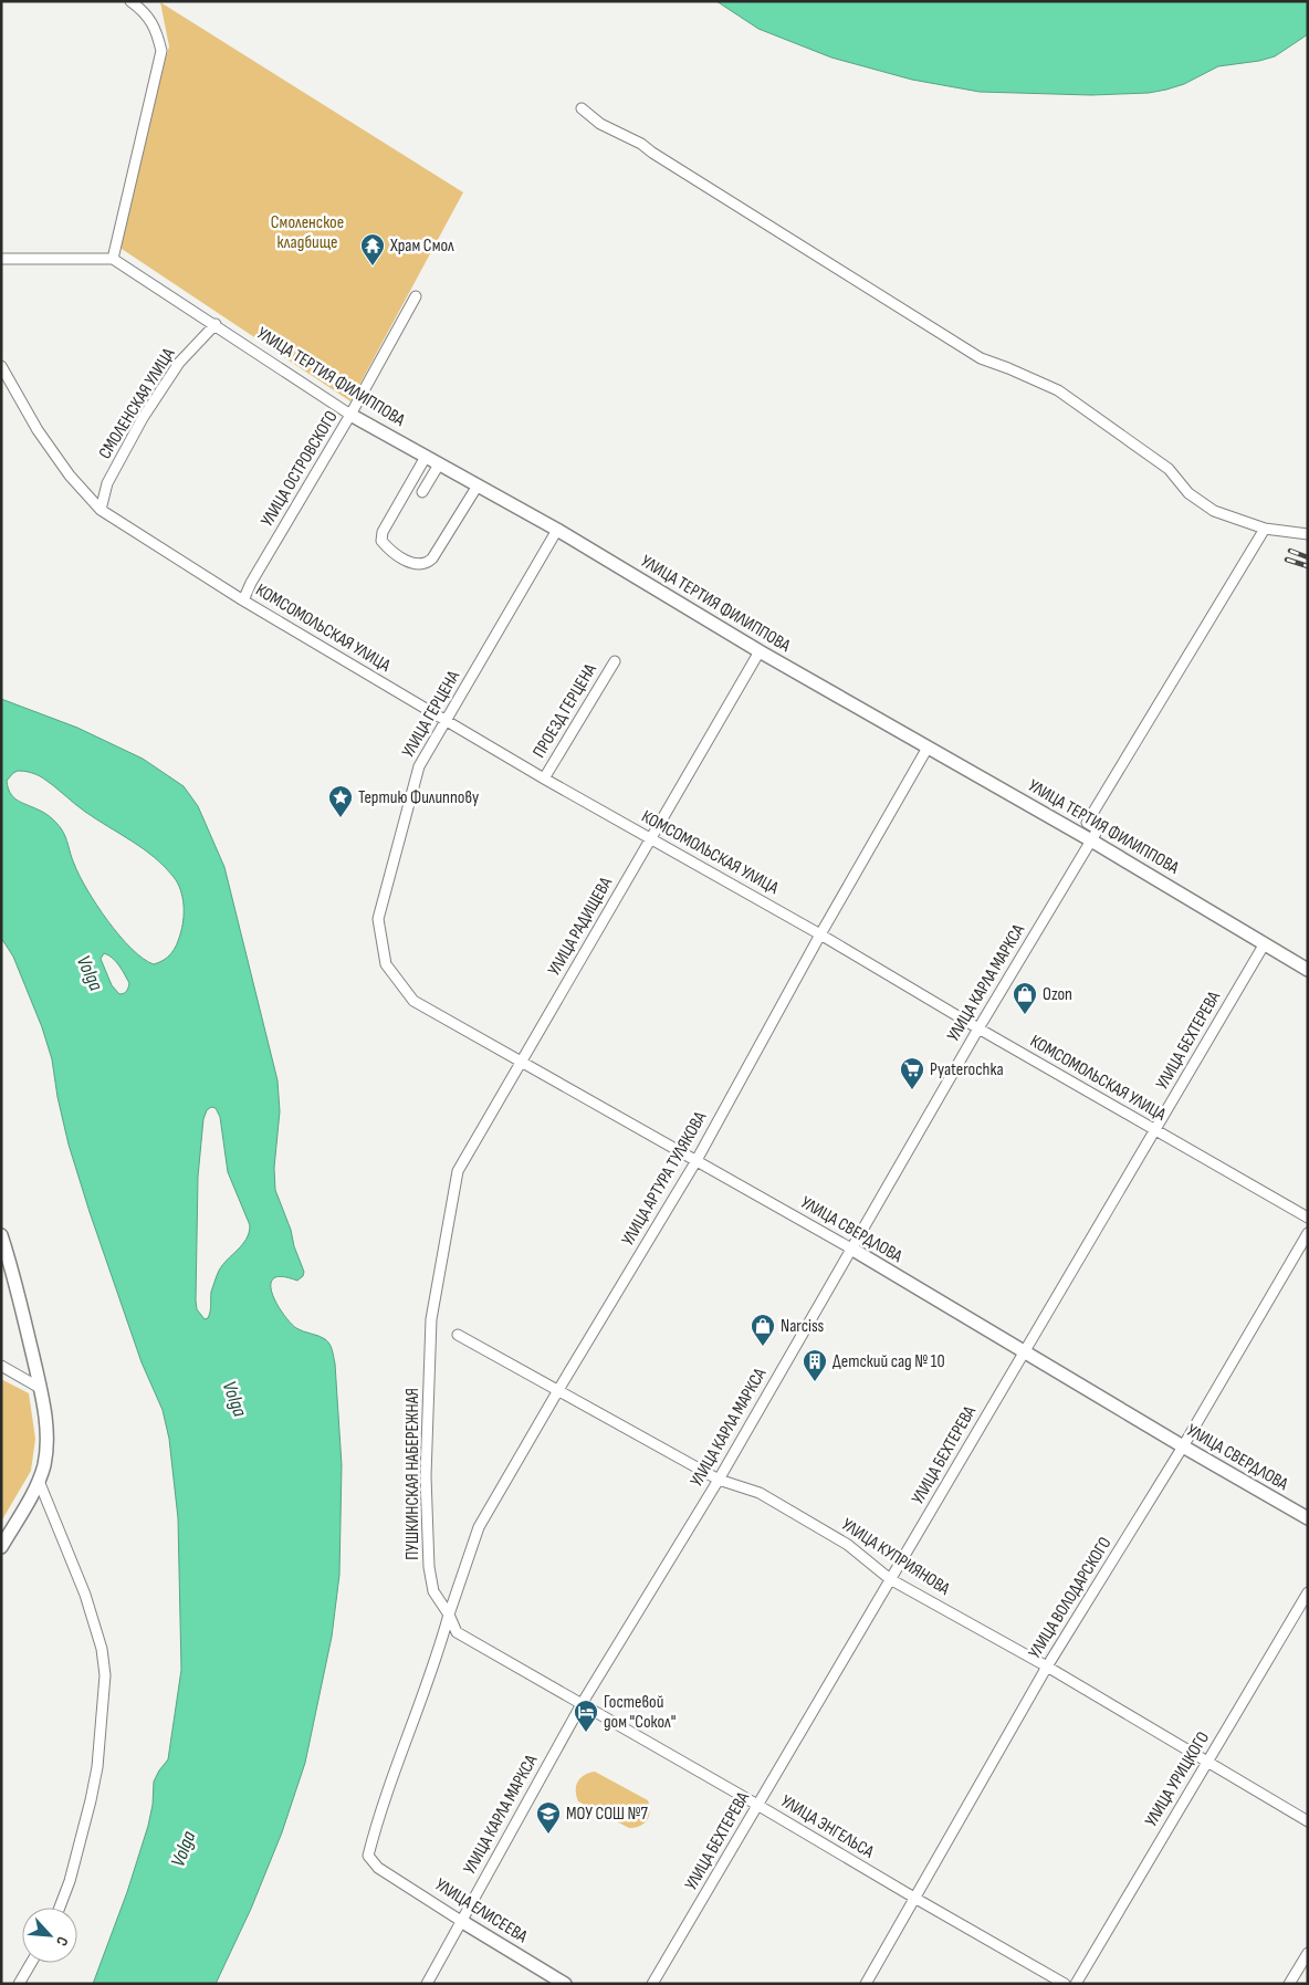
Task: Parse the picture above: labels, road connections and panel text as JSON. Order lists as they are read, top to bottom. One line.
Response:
{"streets":{"street":["УЛИЦА ТЕРТИЯ ФИЛИППОВА","СМОЛЕНСКАЯ УЛИЦА","УЛИЦА ОСТРОВСКОГО","КОМСОМОЛЬСКАЯ УЛИЦА","ПРОЕЗД ГЕРЦЕНА","УЛИЦА ГЕРЦЕНА","УЛИЦА РАДИЩЕВА","УЛИЦА КАРЛА МАРКСА","УЛИЦА БЕХТЕРЕВА","УЛИЦА АРТУРА ТУЛЯКОВА","УЛИЦА СВЕРДЛОВА","ПУШКИНСКАЯ НАБЕРЕЖНАЯ","УЛИЦА КУПРИЯНОВА","УЛИЦА ВОЛОДАРСКОГО","УЛИЦА УРИЦКОГО","УЛИЦА ЭНГЕЛЬСА","УЛИЦА ЕЛИСЕЕВА"]},"crossings":[["УЛИЦА ТЕРТИЯ ФИЛИППОВА","СМОЛЕНСКАЯ УЛИЦА"],["УЛИЦА ТЕРТИЯ ФИЛИППОВА","УЛИЦА ОСТРОВСКОГО"],["УЛИЦА ТЕРТИЯ ФИЛИППОВА","УЛИЦА ГЕРЦЕНА"],["УЛИЦА ТЕРТИЯ ФИЛИППОВА","УЛИЦА РАДИЩЕВА"],["УЛИЦА ТЕРТИЯ ФИЛИППОВА","УЛИЦА КАРЛА МАРКСА"],["УЛИЦА ТЕРТИЯ ФИЛИППОВА","УЛИЦА БЕХТЕРЕВА"],["УЛИЦА ТЕРТИЯ ФИЛИППОВА","УЛИЦА АРТУРА ТУЛЯКОВА"],["СМОЛЕНСКАЯ УЛИЦА","КОМСОМОЛЬСКАЯ УЛИЦА"],["УЛИЦА ОСТРОВСКОГО","КОМСОМОЛЬСКАЯ УЛИЦА"],["КОМСОМОЛЬСКАЯ УЛИЦА","ПРОЕЗД ГЕРЦЕНА"],["КОМСОМОЛЬСКАЯ УЛИЦА","УЛИЦА ГЕРЦЕНА"],["КОМСОМОЛЬСКАЯ УЛИЦА","УЛИЦА РАДИЩЕВА"],["КОМСОМОЛЬСКАЯ УЛИЦА","УЛИЦА КАРЛА МАРКСА"],["КОМСОМОЛЬСКАЯ УЛИЦА","УЛИЦА БЕХТЕРЕВА"],["КОМСОМОЛЬСКАЯ УЛИЦА","УЛИЦА АРТУРА ТУЛЯКОВА"],["УЛИЦА ГЕРЦЕНА","УЛИЦА СВЕРДЛОВА"],["УЛИЦА РАДИЩЕВА","УЛИЦА СВЕРДЛОВА"],["УЛИЦА РАДИЩЕВА","ПУШКИНСКАЯ НАБЕРЕЖНАЯ"],["УЛИЦА КАРЛА МАРКСА","УЛИЦА СВЕРДЛОВА"],["УЛИЦА КАРЛА МАРКСА","УЛИЦА КУПРИЯНОВА"],["УЛИЦА КАРЛА МАРКСА","УЛИЦА ЭНГЕЛЬСА"],["УЛИЦА КАРЛА МАРКСА","УЛИЦА ЕЛИСЕЕВА"],["УЛИЦА БЕХТЕРЕВА","УЛИЦА СВЕРДЛОВА"],["УЛИЦА БЕХТЕРЕВА","УЛИЦА КУПРИЯНОВА"],["УЛИЦА БЕХТЕРЕВА","УЛИЦА ЭНГЕЛЬСА"],["УЛИЦА АРТУРА ТУЛЯКОВА","УЛИЦА СВЕРДЛОВА"],["УЛИЦА АРТУРА ТУЛЯКОВА","ПУШКИНСКАЯ НАБЕРЕЖНАЯ"],["УЛИЦА АРТУРА ТУЛЯКОВА","УЛИЦА КУПРИЯНОВА"],["УЛИЦА АРТУРА ТУЛЯКОВА","УЛИЦА ЭНГЕЛЬСА"],["УЛИЦА АРТУРА ТУЛЯКОВА","УЛИЦА ЕЛИСЕЕВА"],["УЛИЦА СВЕРДЛОВА","УЛИЦА ВОЛОДАРСКОГО"],["ПУШКИНСКАЯ НАБЕРЕЖНАЯ","УЛИЦА ЭНГЕЛЬСА"],["ПУШКИНСКАЯ НАБЕРЕЖНАЯ","УЛИЦА ЕЛИСЕЕВА"],["УЛИЦА КУПРИЯНОВА","УЛИЦА ВОЛОДАРСКОГО"],["УЛИЦА КУПРИЯНОВА","УЛИЦА УРИЦКОГО"],["УЛИЦА ВОЛОДАРСКОГО","УЛИЦА ЭНГЕЛЬСА"],["УЛИЦА ЭНГЕЛЬСА","УЛИЦА ЕЛИСЕЕВА"]],"water":["Volga"],"parks":["Смоленское кладбище"],"places":{"temple":["Храм Смол"],"place":["Тертию Филиппову"],"shop":["Ozon","Narciss"],"supermarket":["Pyaterochka"],"building":["Детский сад № 10"],"hotel":["Гостевой дом \"Сокол\""],"school or university":["МОУ СОШ №7"]},"north":"bottom right"}
